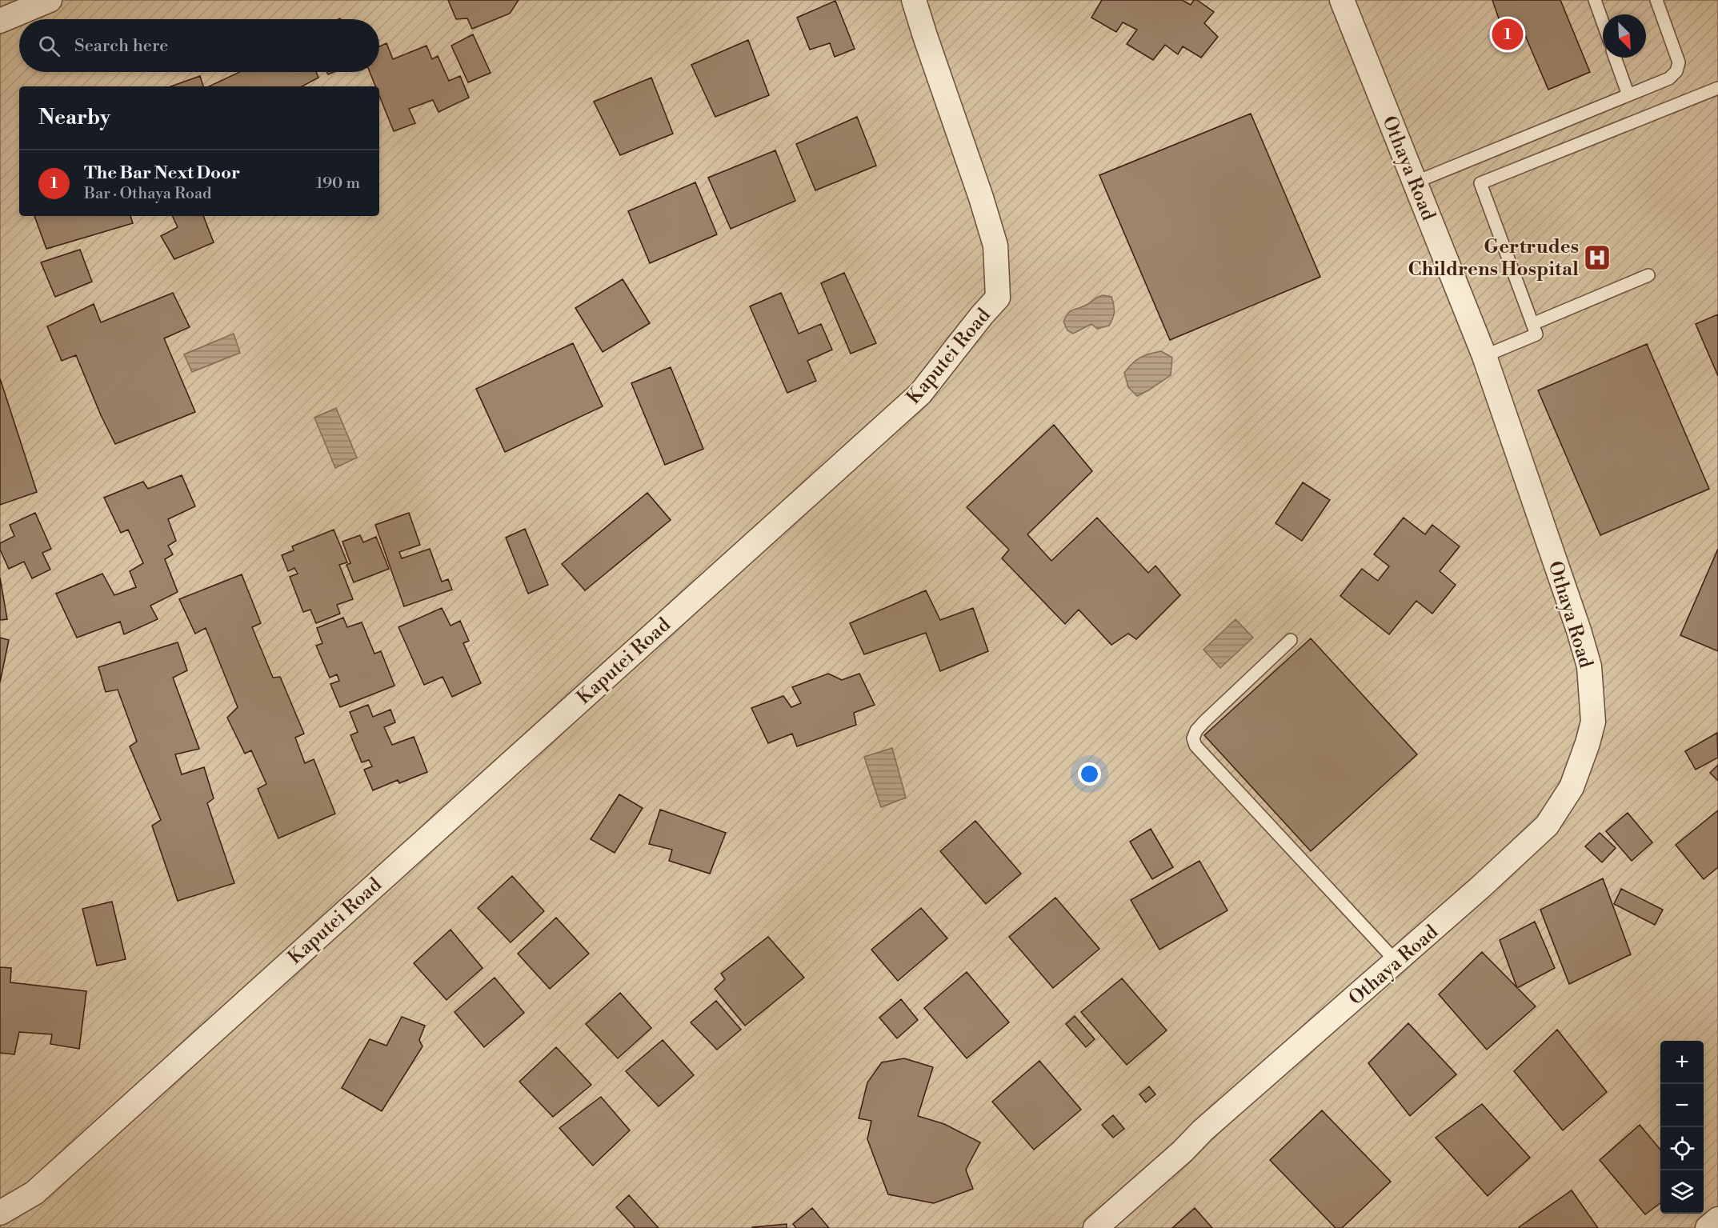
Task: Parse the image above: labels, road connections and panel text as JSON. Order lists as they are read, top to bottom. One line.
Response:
{"streets":{"street":["Othaya Road","Kaputei Road"]},"places":{"hospital":["Gertrudes Childrens Hospital"]},"north":"bottom right","page":{"pins":"1","search":"Search here","heading":"Nearby","list":[{"mark":"1","name":"The Bar Next Door","note":"Bar · Othaya Road","value":"190 m"}],"map_buttons":["+","−"]}}
